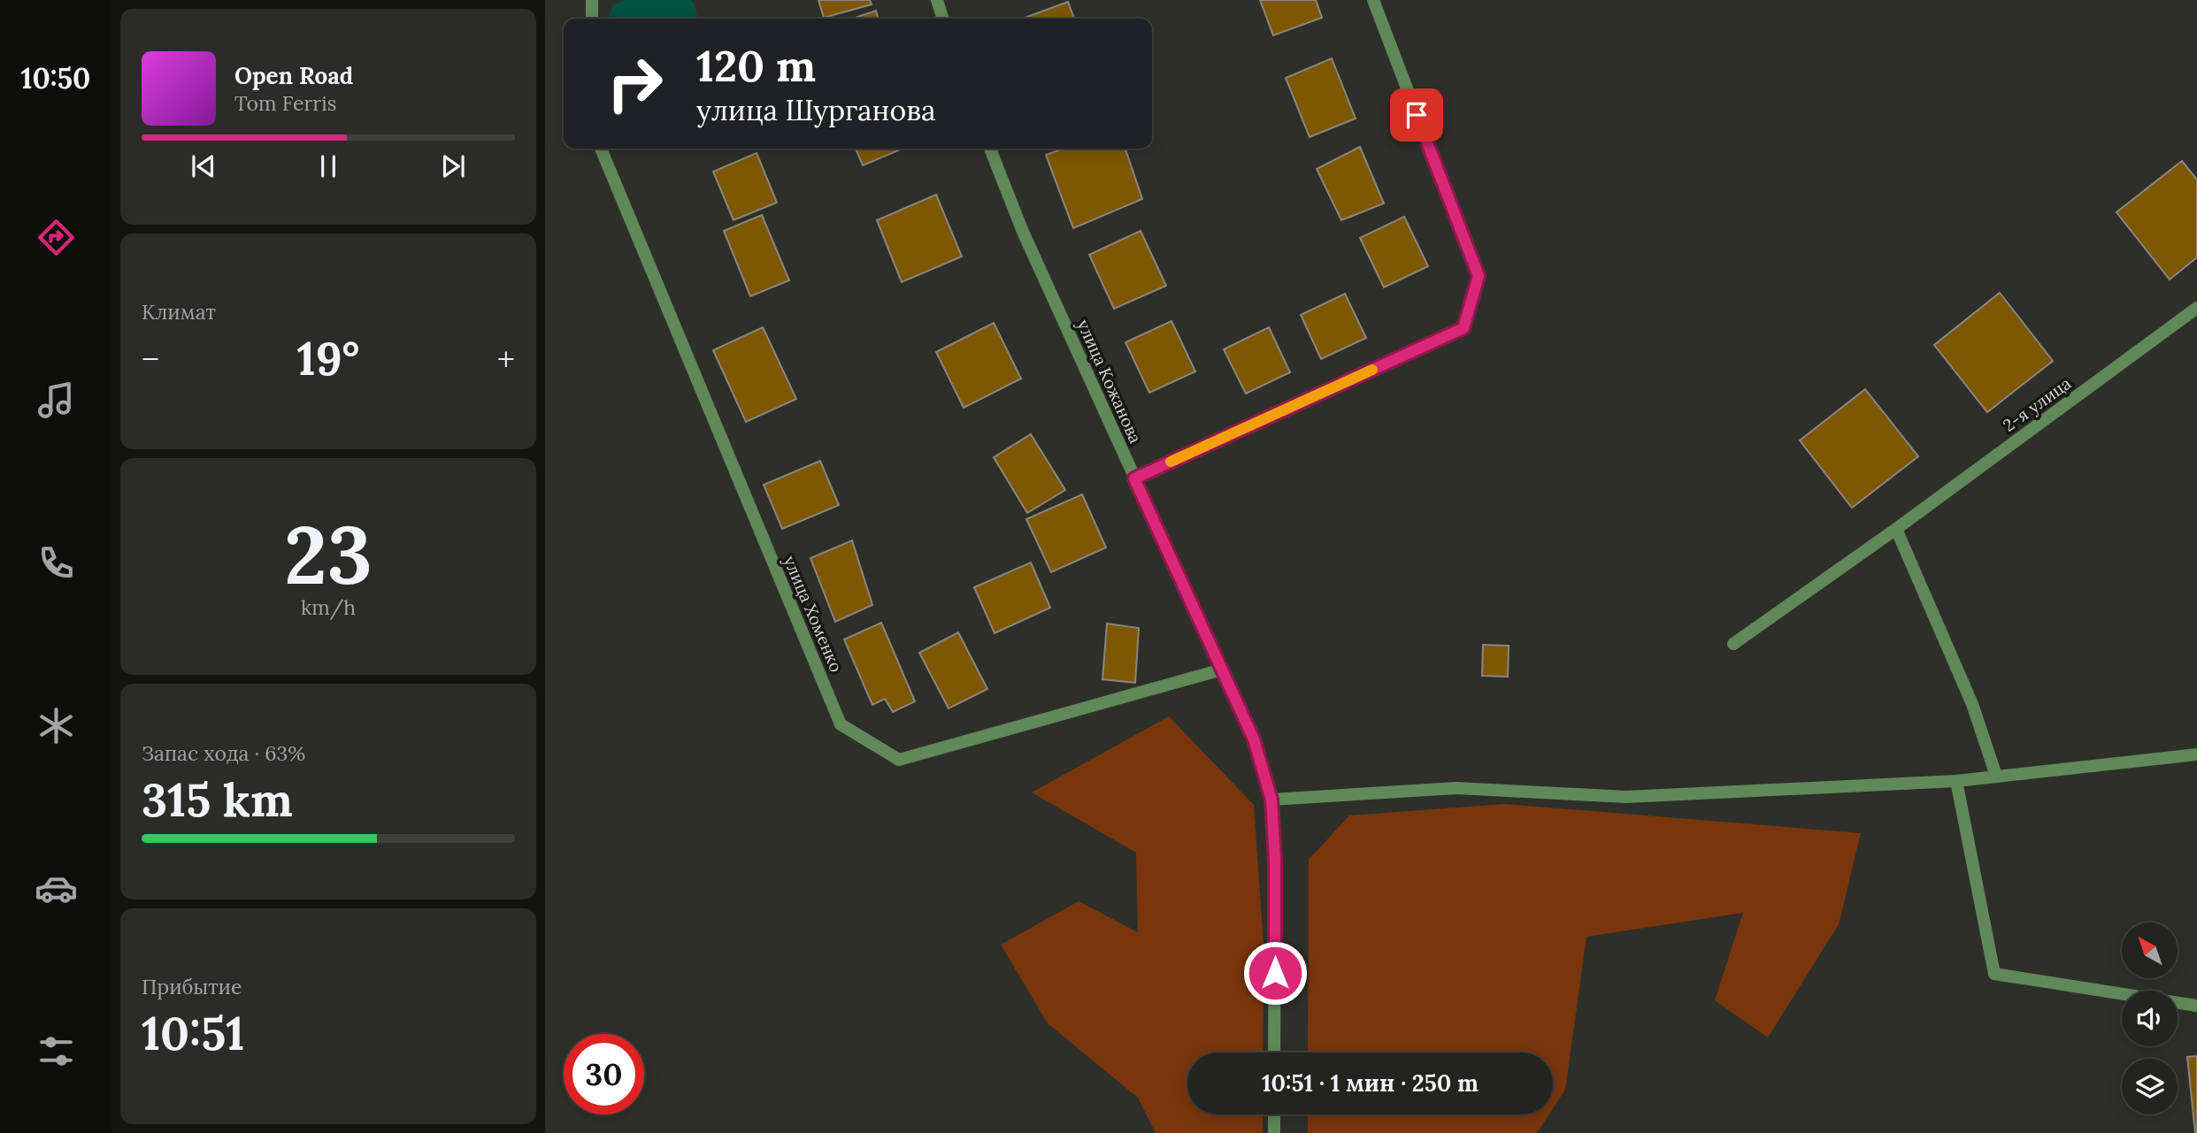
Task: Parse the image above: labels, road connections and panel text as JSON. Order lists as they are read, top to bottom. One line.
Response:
{"streets":{"street":["улица Кожанова","2-я улица","улица Хоменко"]},"crossings":[["улица Кожанова","улица Хоменко"]],"north":"top left","page":{"tabs":"10:50","turn":["120 m","улица Шурганова"],"song":["Open Road","Tom Ferris"],"tile":["Климат",["23","km/h"],["Запас хода · 63%","315 km"],["Прибытие","10:51"]],"heat":["−","19°","+"],"limit":"30","trip":"10:51 · 1 мин · 250 m"}}
